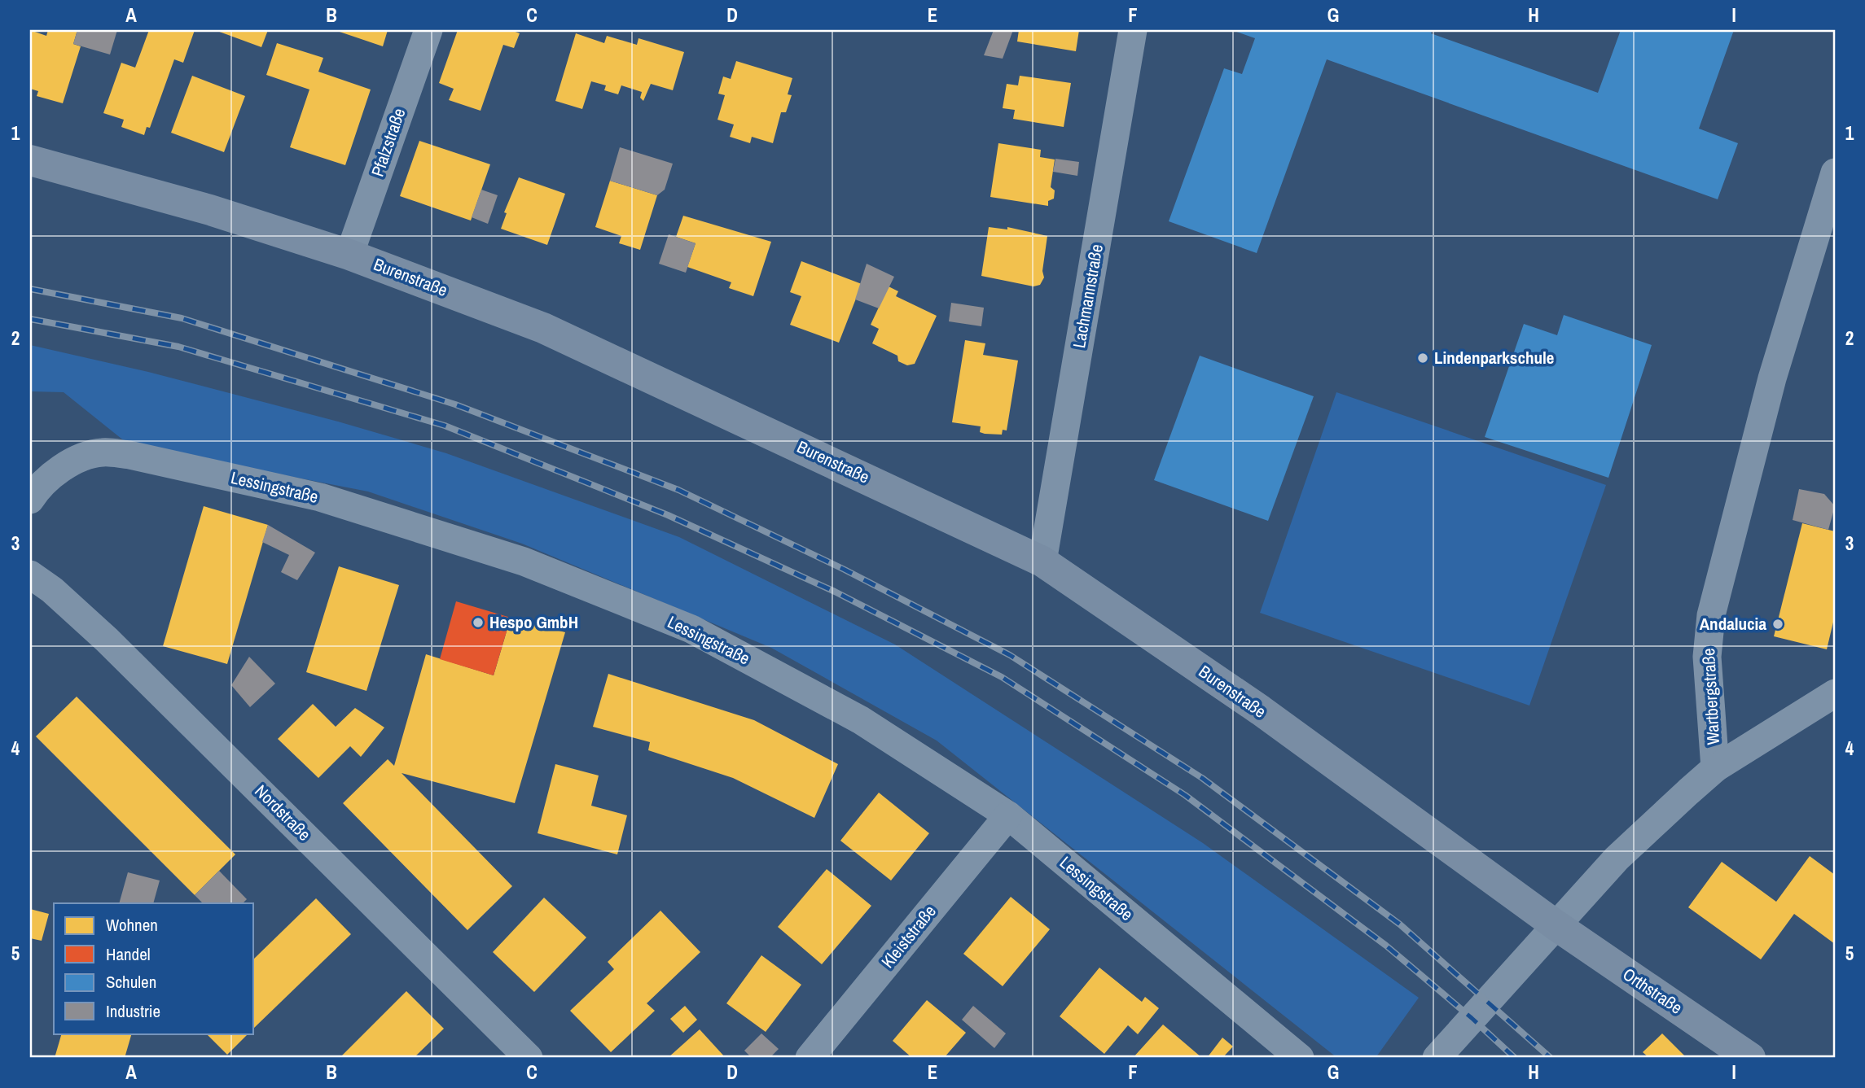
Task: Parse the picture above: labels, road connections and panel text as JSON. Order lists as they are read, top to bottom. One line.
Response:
{"streets":{"street":["Pfalzstraße","Burenstraße","Lachmannstraße","Lessingstraße","Wartbergstraße","Nordstraße","Kleiststraße","Orthstraße"]},"crossings":[["Pfalzstraße","Burenstraße"],["Burenstraße","Lachmannstraße"],["Burenstraße","Wartbergstraße"],["Burenstraße","Orthstraße"],["Lessingstraße","Kleiststraße"],["Wartbergstraße","Orthstraße"]],"places":["Lindenparkschule","Hespo GmbH","Andalucia"],"legend":["Wohnen","Handel","Schulen","Industrie"],"grid":{"columns":["A","B","C","D","E","F","G","H","I"],"rows":["1","2","3","4","5"]}}
